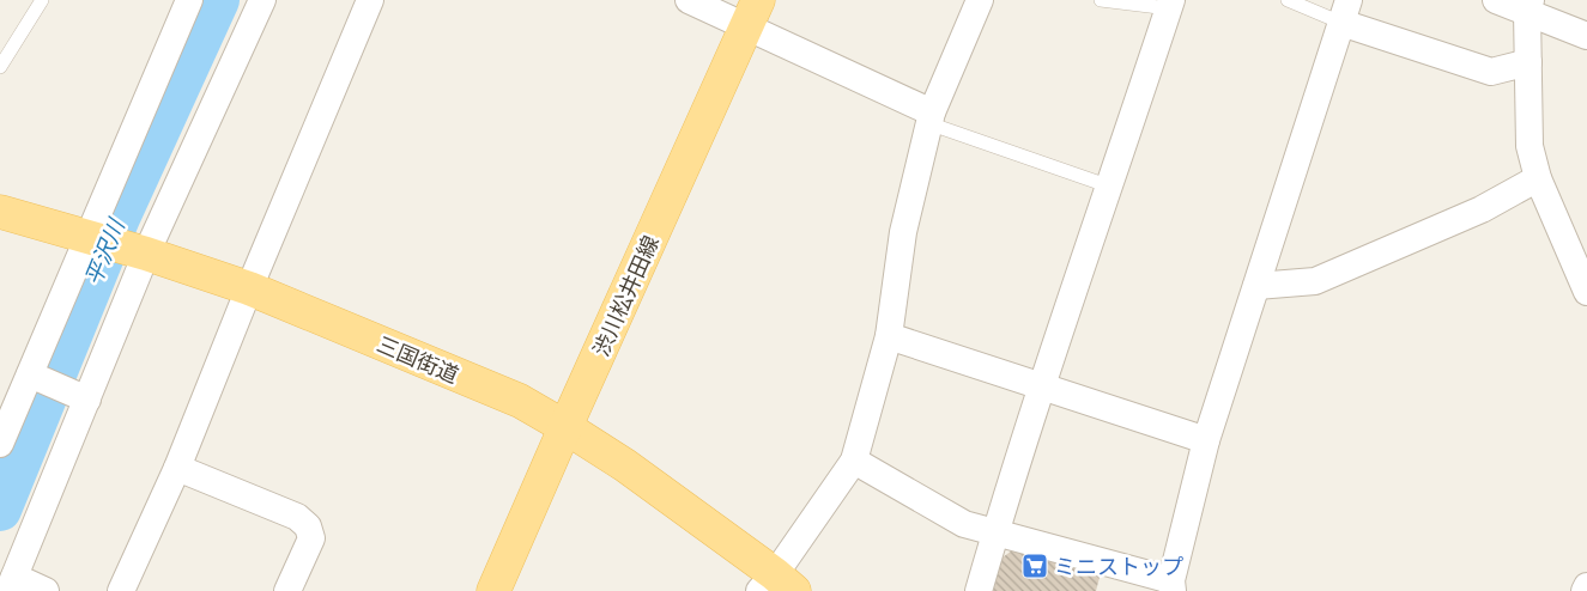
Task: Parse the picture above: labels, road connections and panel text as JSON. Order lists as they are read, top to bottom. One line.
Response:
{"streets":{"main road":["渋川松井田線","三国街道"]},"crossings":[["渋川松井田線","三国街道"]],"water":["平沢川"],"places":{"supermarket":["ミニストップ"]}}
